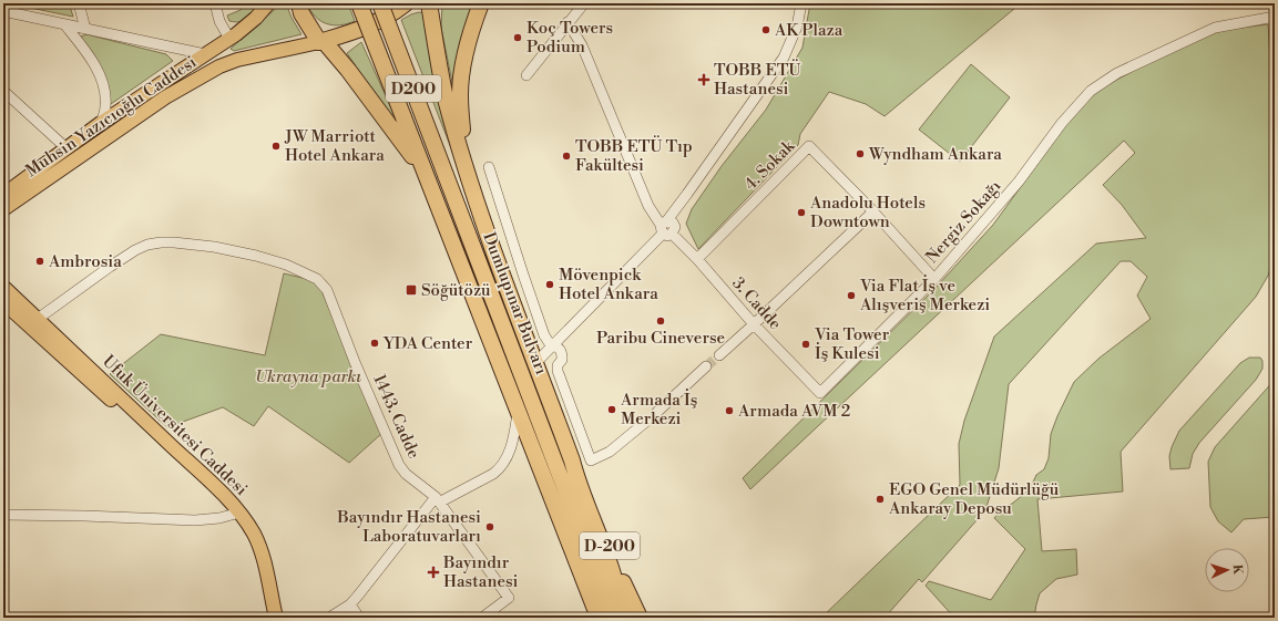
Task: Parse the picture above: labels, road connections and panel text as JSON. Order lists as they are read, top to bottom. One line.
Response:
{"streets":{"highway":["D200","Dumlupınar Bulvarı","D-200"],"main road":["Muhsin Yazıcıoğlu Caddesi","Ufuk Üniversitesi Caddesi"],"street":["4. Sokak","Nergiz Sokağı","3. Cadde","1443. Cadde"]},"crossings":[["4. Sokak","Nergiz Sokağı"],["4. Sokak","3. Cadde"],["Nergiz Sokağı","3. Cadde"],["1443. Cadde","Ufuk Üniversitesi Caddesi"]],"parks":["Ukrayna parkı"],"places":{"other":["AK Plaza","Koç Towers Podium","JW Marriott Hotel Ankara","Wyndham Ankara","TOBB ETÜ Tıp Fakültesi","Anadolu Hotels Downtown","Ambrosia","Mövenpick Hotel Ankara","Via Flat İş ve Alışveriş Merkezi","Paribu Cineverse","YDA Center","Via Tower İş Kulesi","Armada İş Merkezi","Armada AVM 2","EGO Genel Müdürlüğü Ankaray Deposu","Bayındır Hastanesi Laboratuvarları"],"health":["TOBB ETÜ Hastanesi","Bayındır Hastanesi"],"transit":["Söğütözü"]},"north":"right"}
